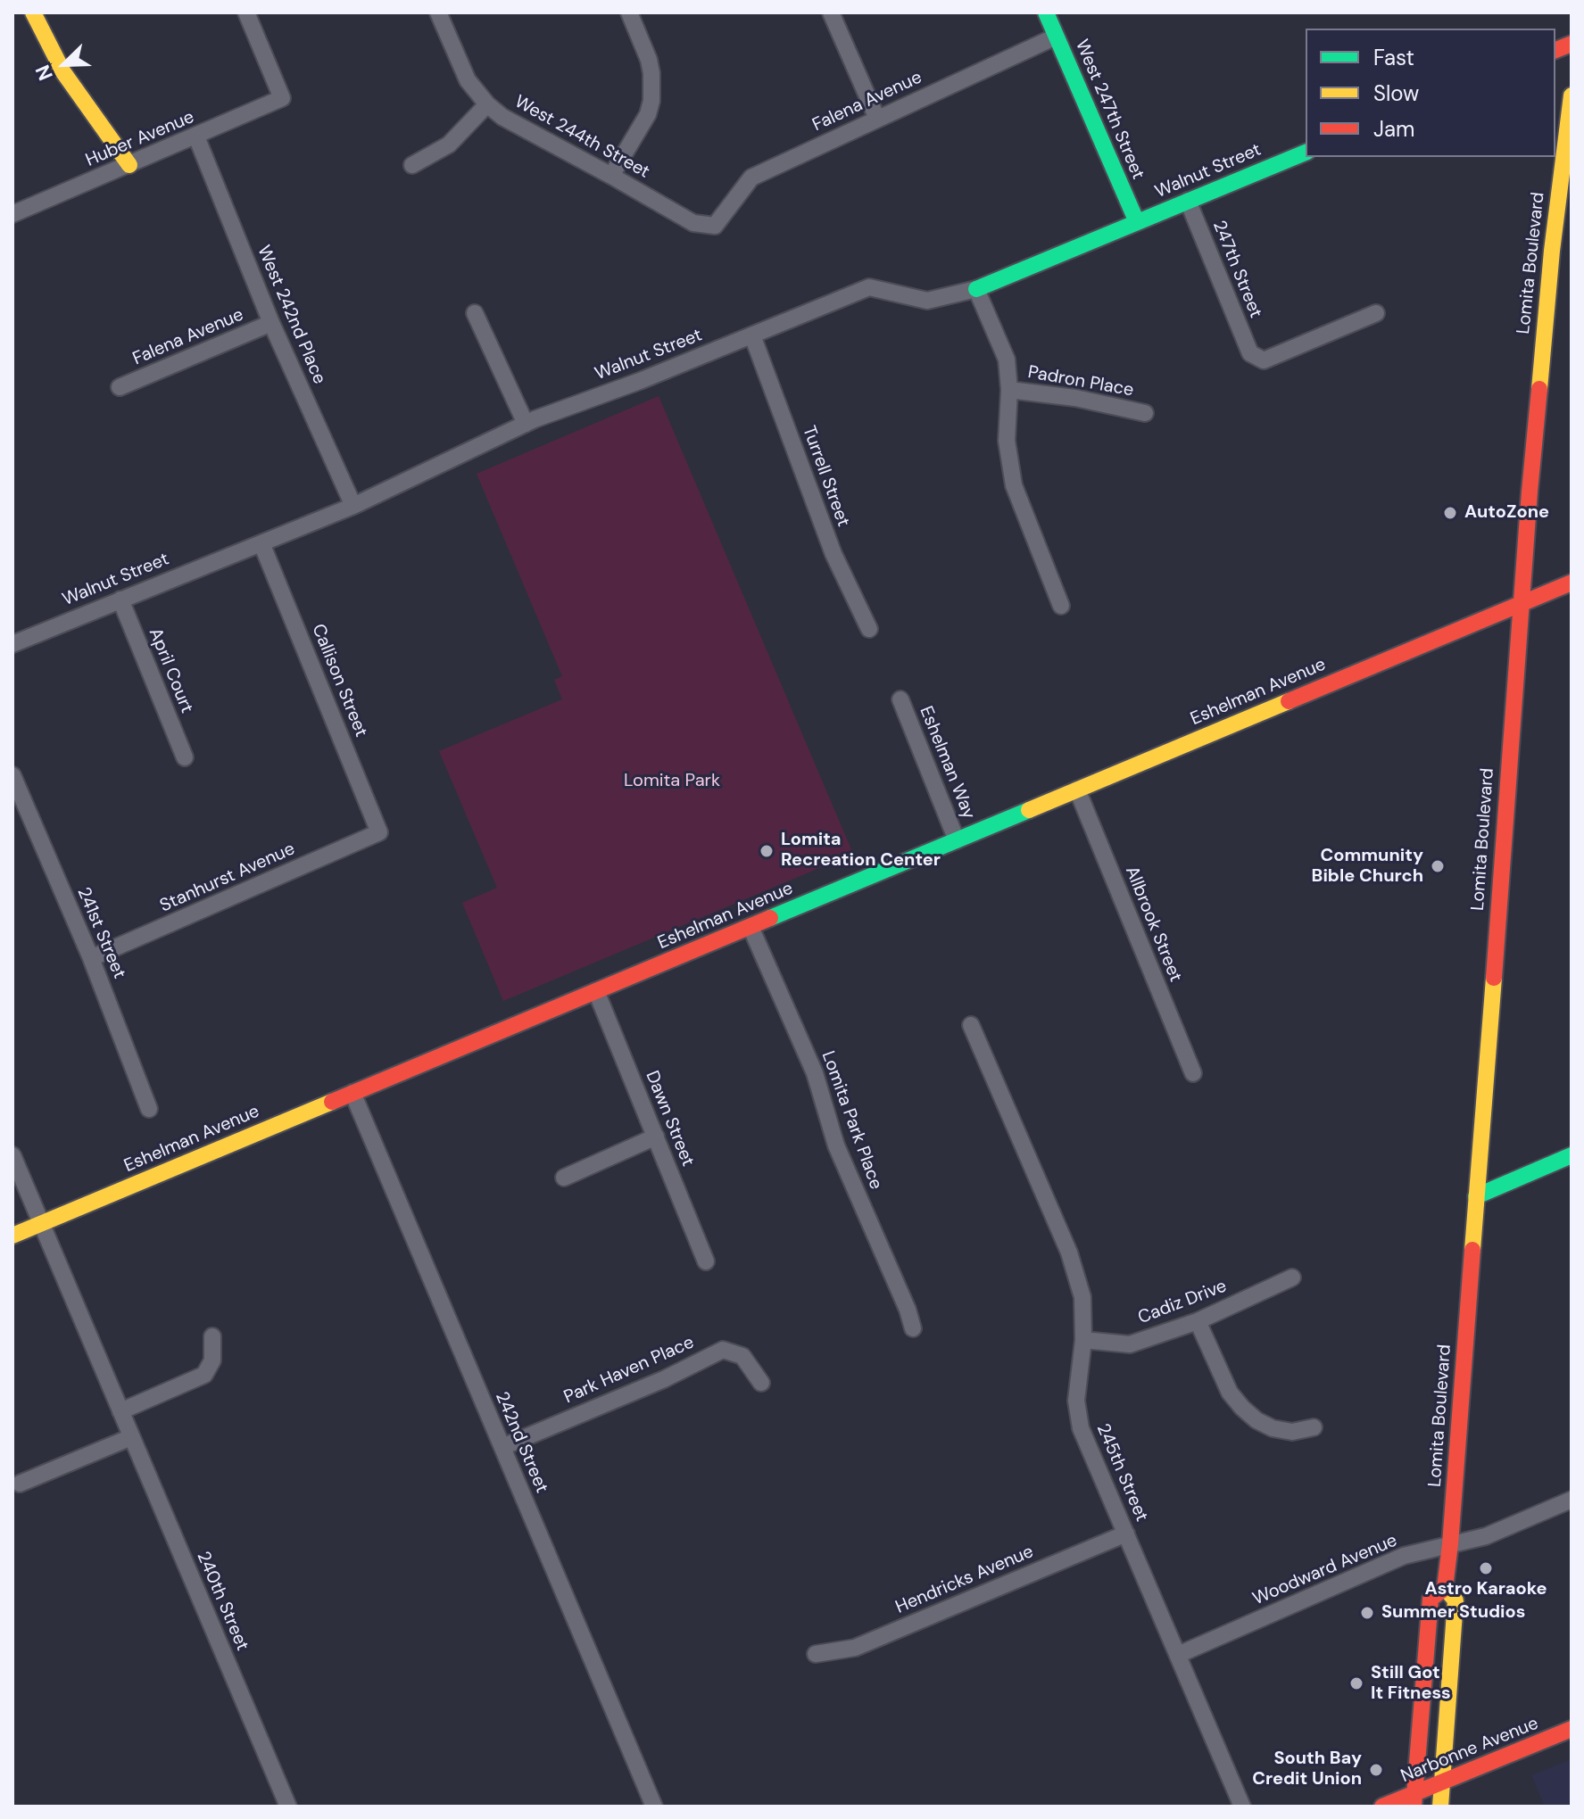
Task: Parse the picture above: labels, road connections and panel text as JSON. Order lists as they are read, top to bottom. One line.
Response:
{"streets":{"street":["Falena Avenue","West 247th Street","West 244th Street","Huber Avenue","Walnut Street","Lomita Boulevard","247th Street","West 242nd Place","Padron Place","Turrell Street","April Court","Callison Street","Eshelman Avenue","Eshelman Way","Stanhurst Avenue","Allbrook Street","241st Street","Dawn Street","Lomita Park Place","Cadiz Drive","Park Haven Place","242nd Street","245th Street","Woodward Avenue","Hendricks Avenue","240th Street","Narbonne Avenue"]},"crossings":[["Falena Avenue","West 247th Street"],["Falena Avenue","West 244th Street"],["Falena Avenue","West 242nd Place"],["West 247th Street","Walnut Street"],["Huber Avenue","West 242nd Place"],["Walnut Street","247th Street"],["Walnut Street","West 242nd Place"],["Walnut Street","Turrell Street"],["Walnut Street","April Court"],["Walnut Street","Callison Street"],["Lomita Boulevard","Eshelman Avenue"],["Lomita Boulevard","Woodward Avenue"],["Lomita Boulevard","Narbonne Avenue"],["Callison Street","Stanhurst Avenue"],["Eshelman Avenue","Eshelman Way"],["Eshelman Avenue","Allbrook Street"],["Eshelman Avenue","Dawn Street"],["Eshelman Avenue","Lomita Park Place"],["Eshelman Avenue","242nd Street"],["Eshelman Avenue","240th Street"],["Stanhurst Avenue","241st Street"],["Cadiz Drive","245th Street"],["Park Haven Place","242nd Street"],["245th Street","Woodward Avenue"],["245th Street","Hendricks Avenue"]],"parks":["Lomita Park"],"places":["AutoZone","Lomita Recreation Center","Community Bible Church","Astro Karaoke","Summer Studios","Still Got It Fitness","South Bay Credit Union"],"legend":["Fast","Slow","Jam"],"north":"bottom left"}
